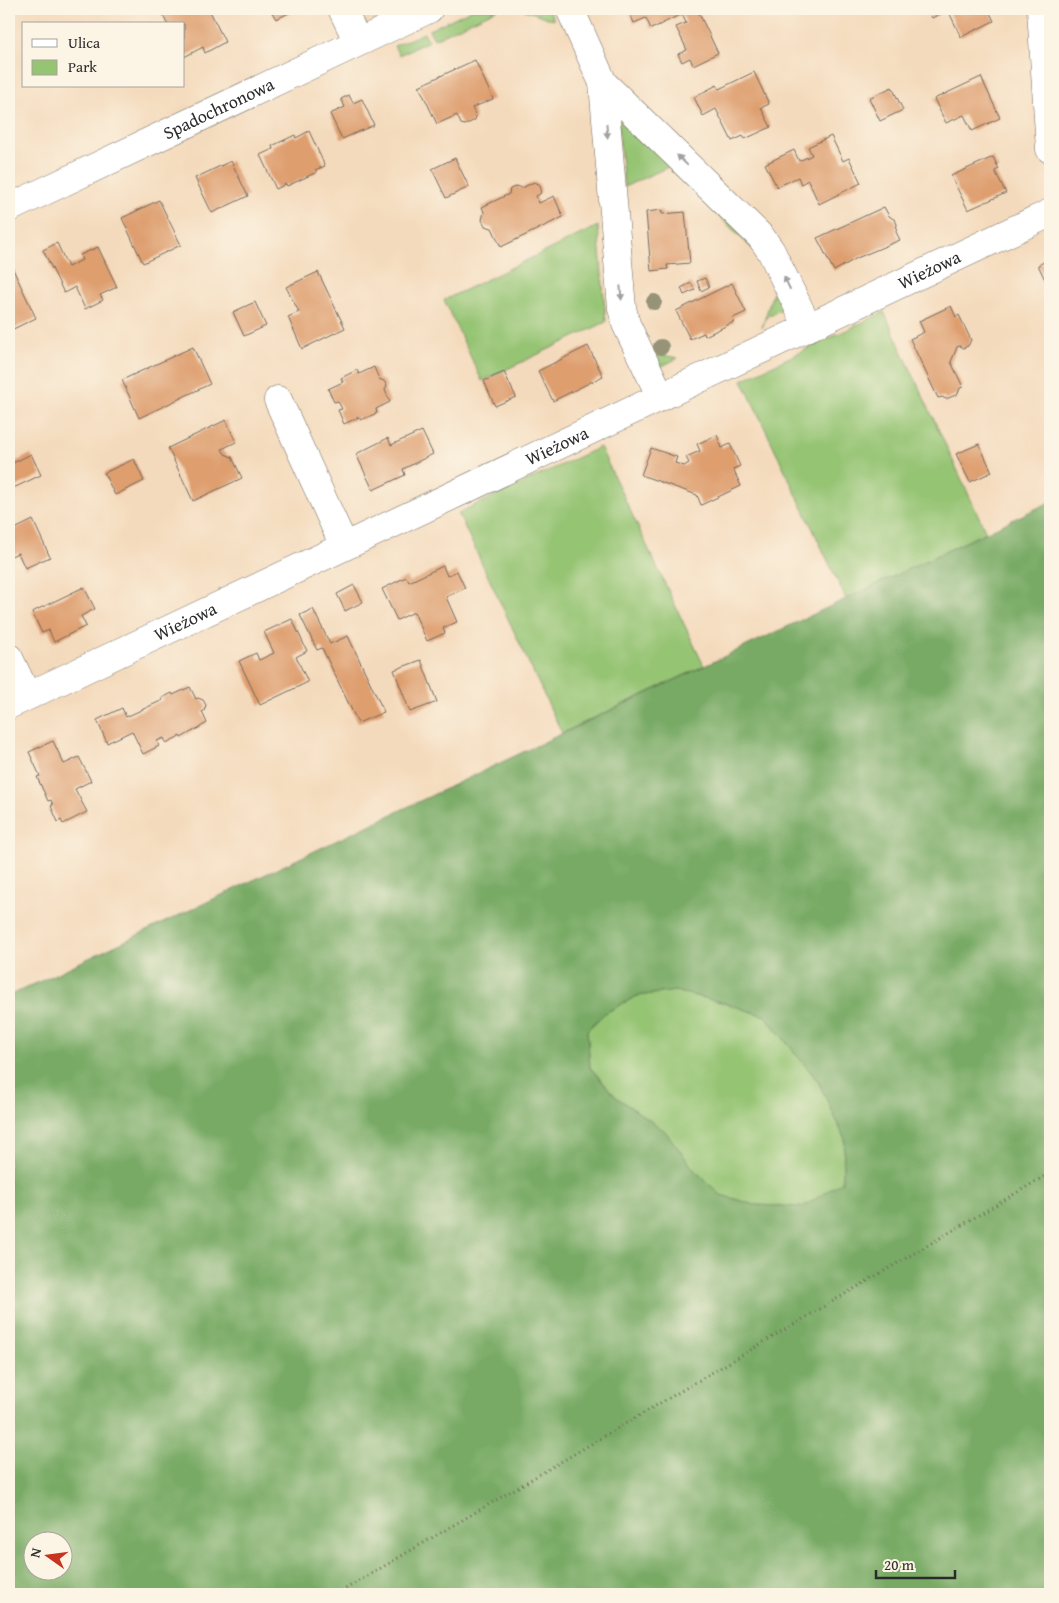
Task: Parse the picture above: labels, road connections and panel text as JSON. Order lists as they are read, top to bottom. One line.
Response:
{"streets":{"street":["Spadochronowa","Wieżowa"]},"legend":["Ulica","Park"],"scale_bar":"20 m","north":"left"}
